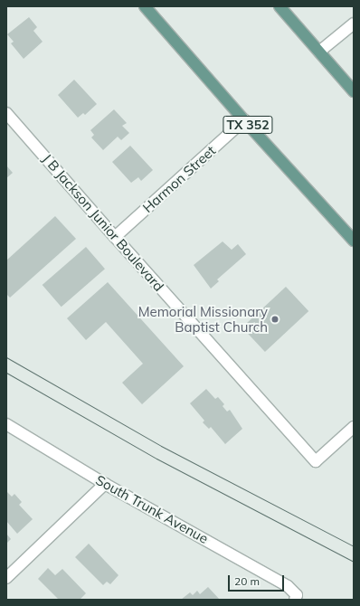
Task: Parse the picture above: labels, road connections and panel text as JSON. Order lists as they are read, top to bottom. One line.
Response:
{"streets":{"main road":["TX 352"],"street":["Harmon Street","J B Jackson Junior Boulevard","South Trunk Avenue"]},"crossings":[["TX 352","Harmon Street"],["Harmon Street","J B Jackson Junior Boulevard"]],"places":["Memorial Missionary Baptist Church"],"scale_bar":"20 m"}
